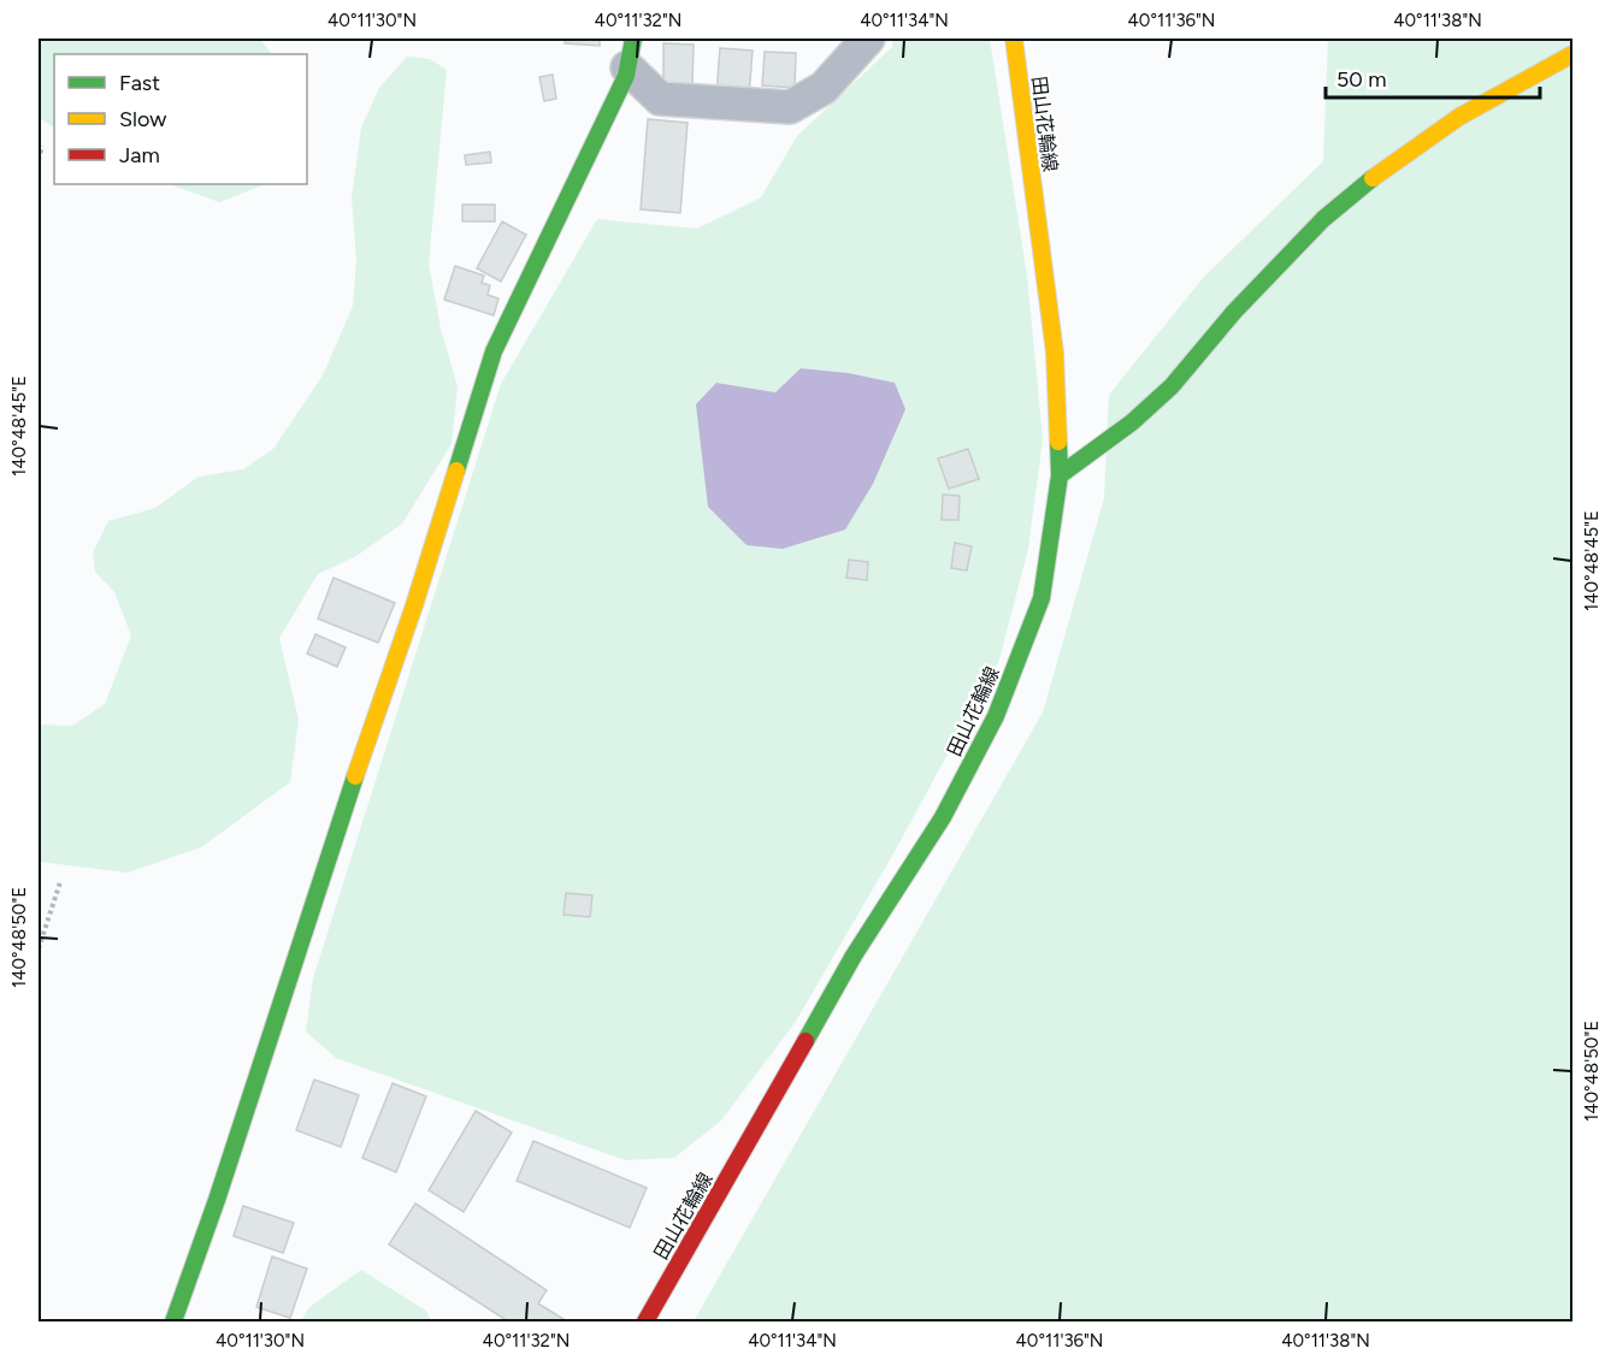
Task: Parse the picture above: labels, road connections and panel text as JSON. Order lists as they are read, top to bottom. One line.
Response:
{"streets":{"street":["田山花輪線"]},"legend":["Fast","Slow","Jam"],"scale_bar":"50 m","coordinates":["40°11'30\"N","40°11'32\"N","40°11'34\"N","40°11'36\"N","40°11'38\"N","140°48'45\"E","140°48'50\"E"]}
